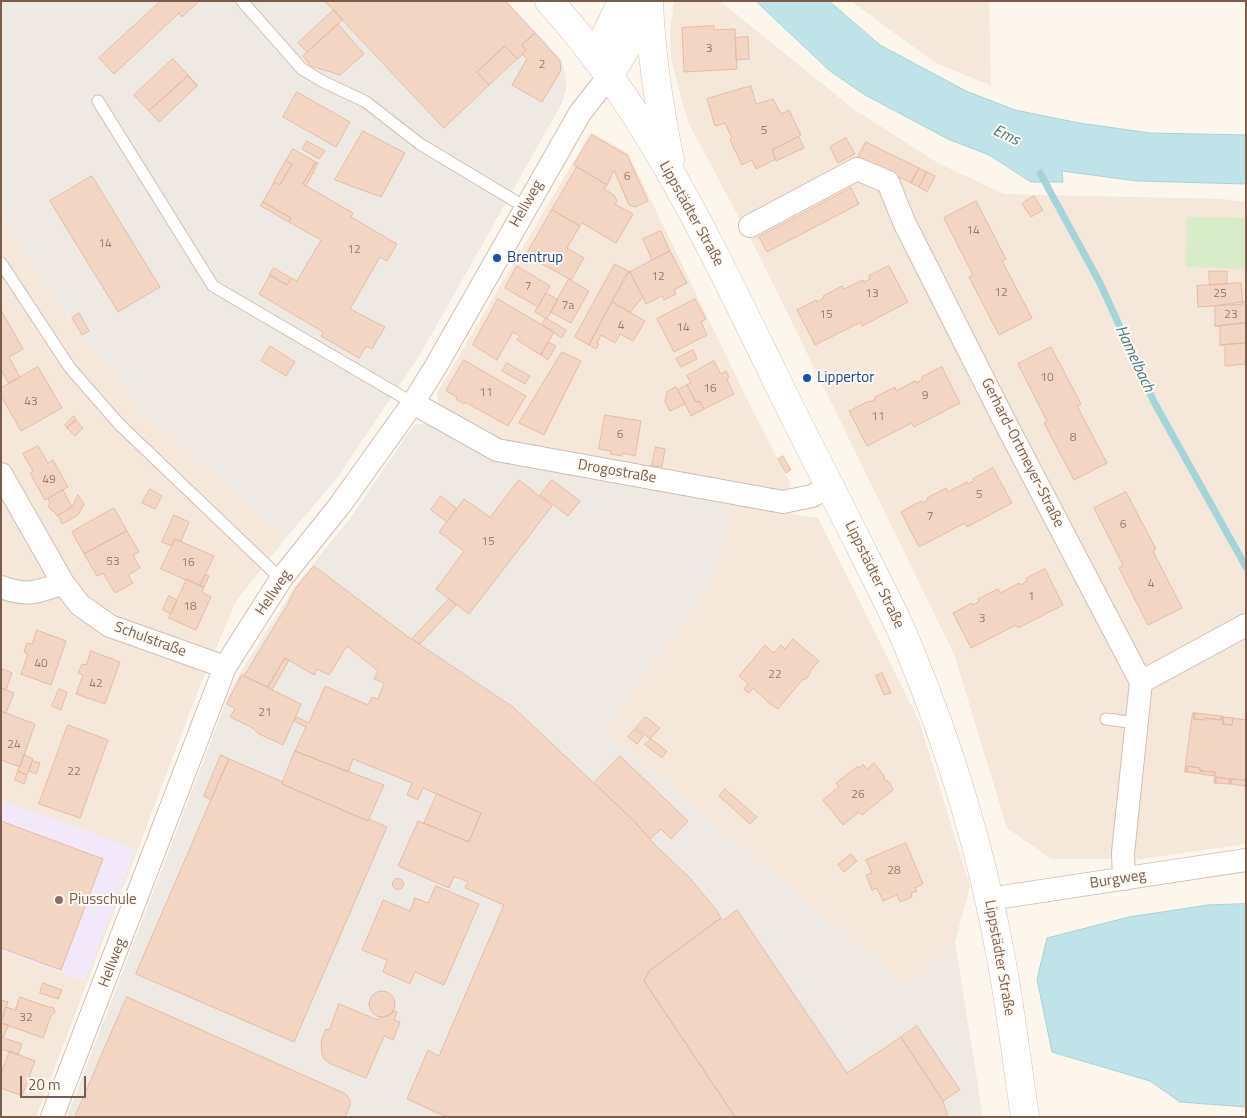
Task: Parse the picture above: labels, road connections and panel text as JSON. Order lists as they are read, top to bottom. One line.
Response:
{"streets":{"street":["Hellweg","Lippstädter Straße","Gerhard-Ortmeyer-Straße","Drogostraße","Schulstraße","Burgweg"]},"crossings":[["Hellweg","Lippstädter Straße"],["Hellweg","Drogostraße"],["Hellweg","Schulstraße"],["Lippstädter Straße","Drogostraße"],["Lippstädter Straße","Burgweg"]],"water":["Ems","Hamelbach"],"places":["Brentrup","Lippertor","Piusschule"],"house_numbers":["3","2","5","6","14","14","12","12","7","12","13","25","7a","15","23","4","14","10","16","11","9","43","11","6","8","49","5","7","6","15","53","16","4","1","18","3","40","22","42","21","24","22","26","28","32"],"scale_bar":"20 m"}
